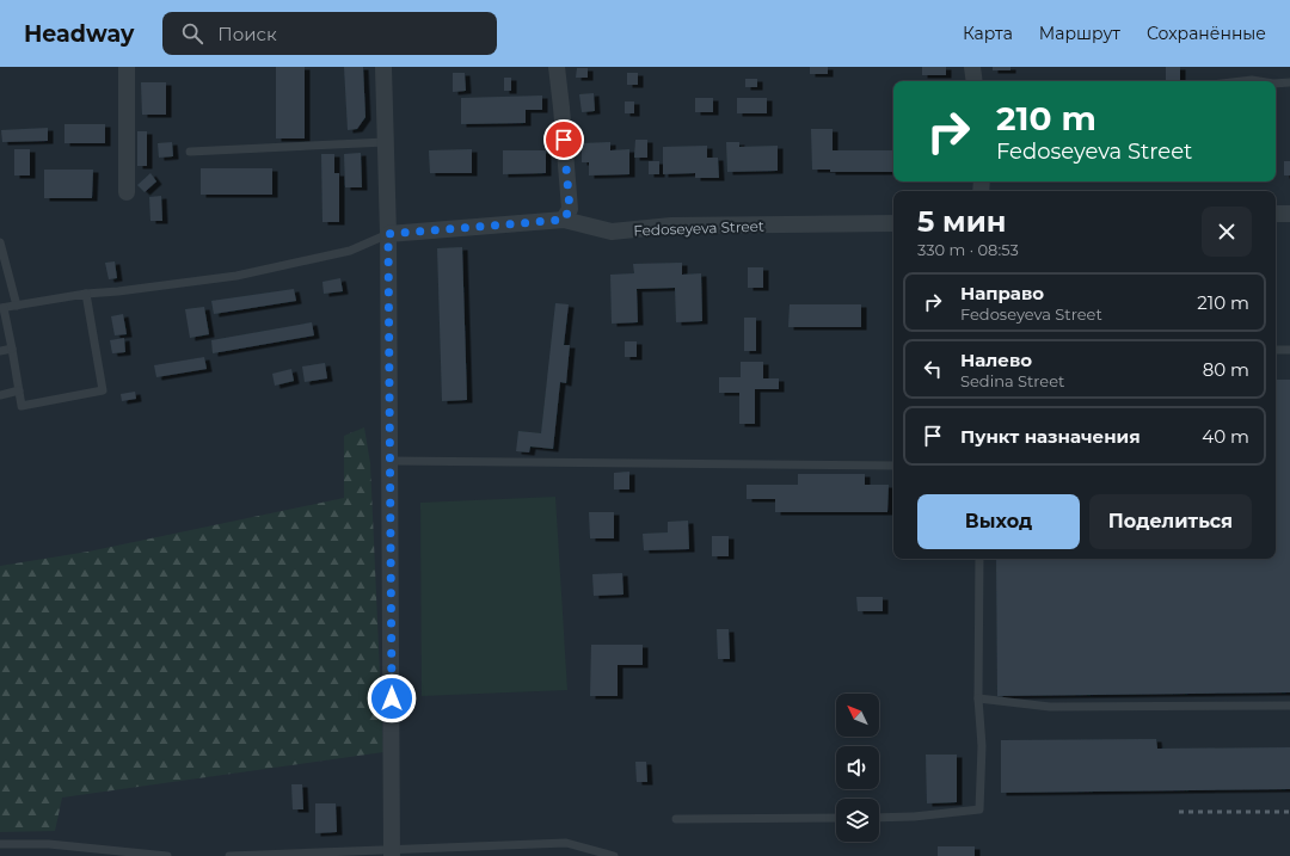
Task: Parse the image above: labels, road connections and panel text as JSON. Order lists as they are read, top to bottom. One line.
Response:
{"streets":{"street":["Fedoseyeva Street"]},"north":"top left","page":{"header":"Headway","search":"Поиск","nav":["Карта","Маршрут","Сохранённые"],"turn":["210 m","Fedoseyeva Street"],"heading":["5 мин","330 m · 08:53"],"list":[{"name":"Направо","note":"Fedoseyeva Street","value":"210 m"},{"name":"Налево","note":"Sedina Street","value":"80 m"},{"name":"Пункт назначения","value":"40 m"}],"buttons":["Выход","Поделиться"]}}
